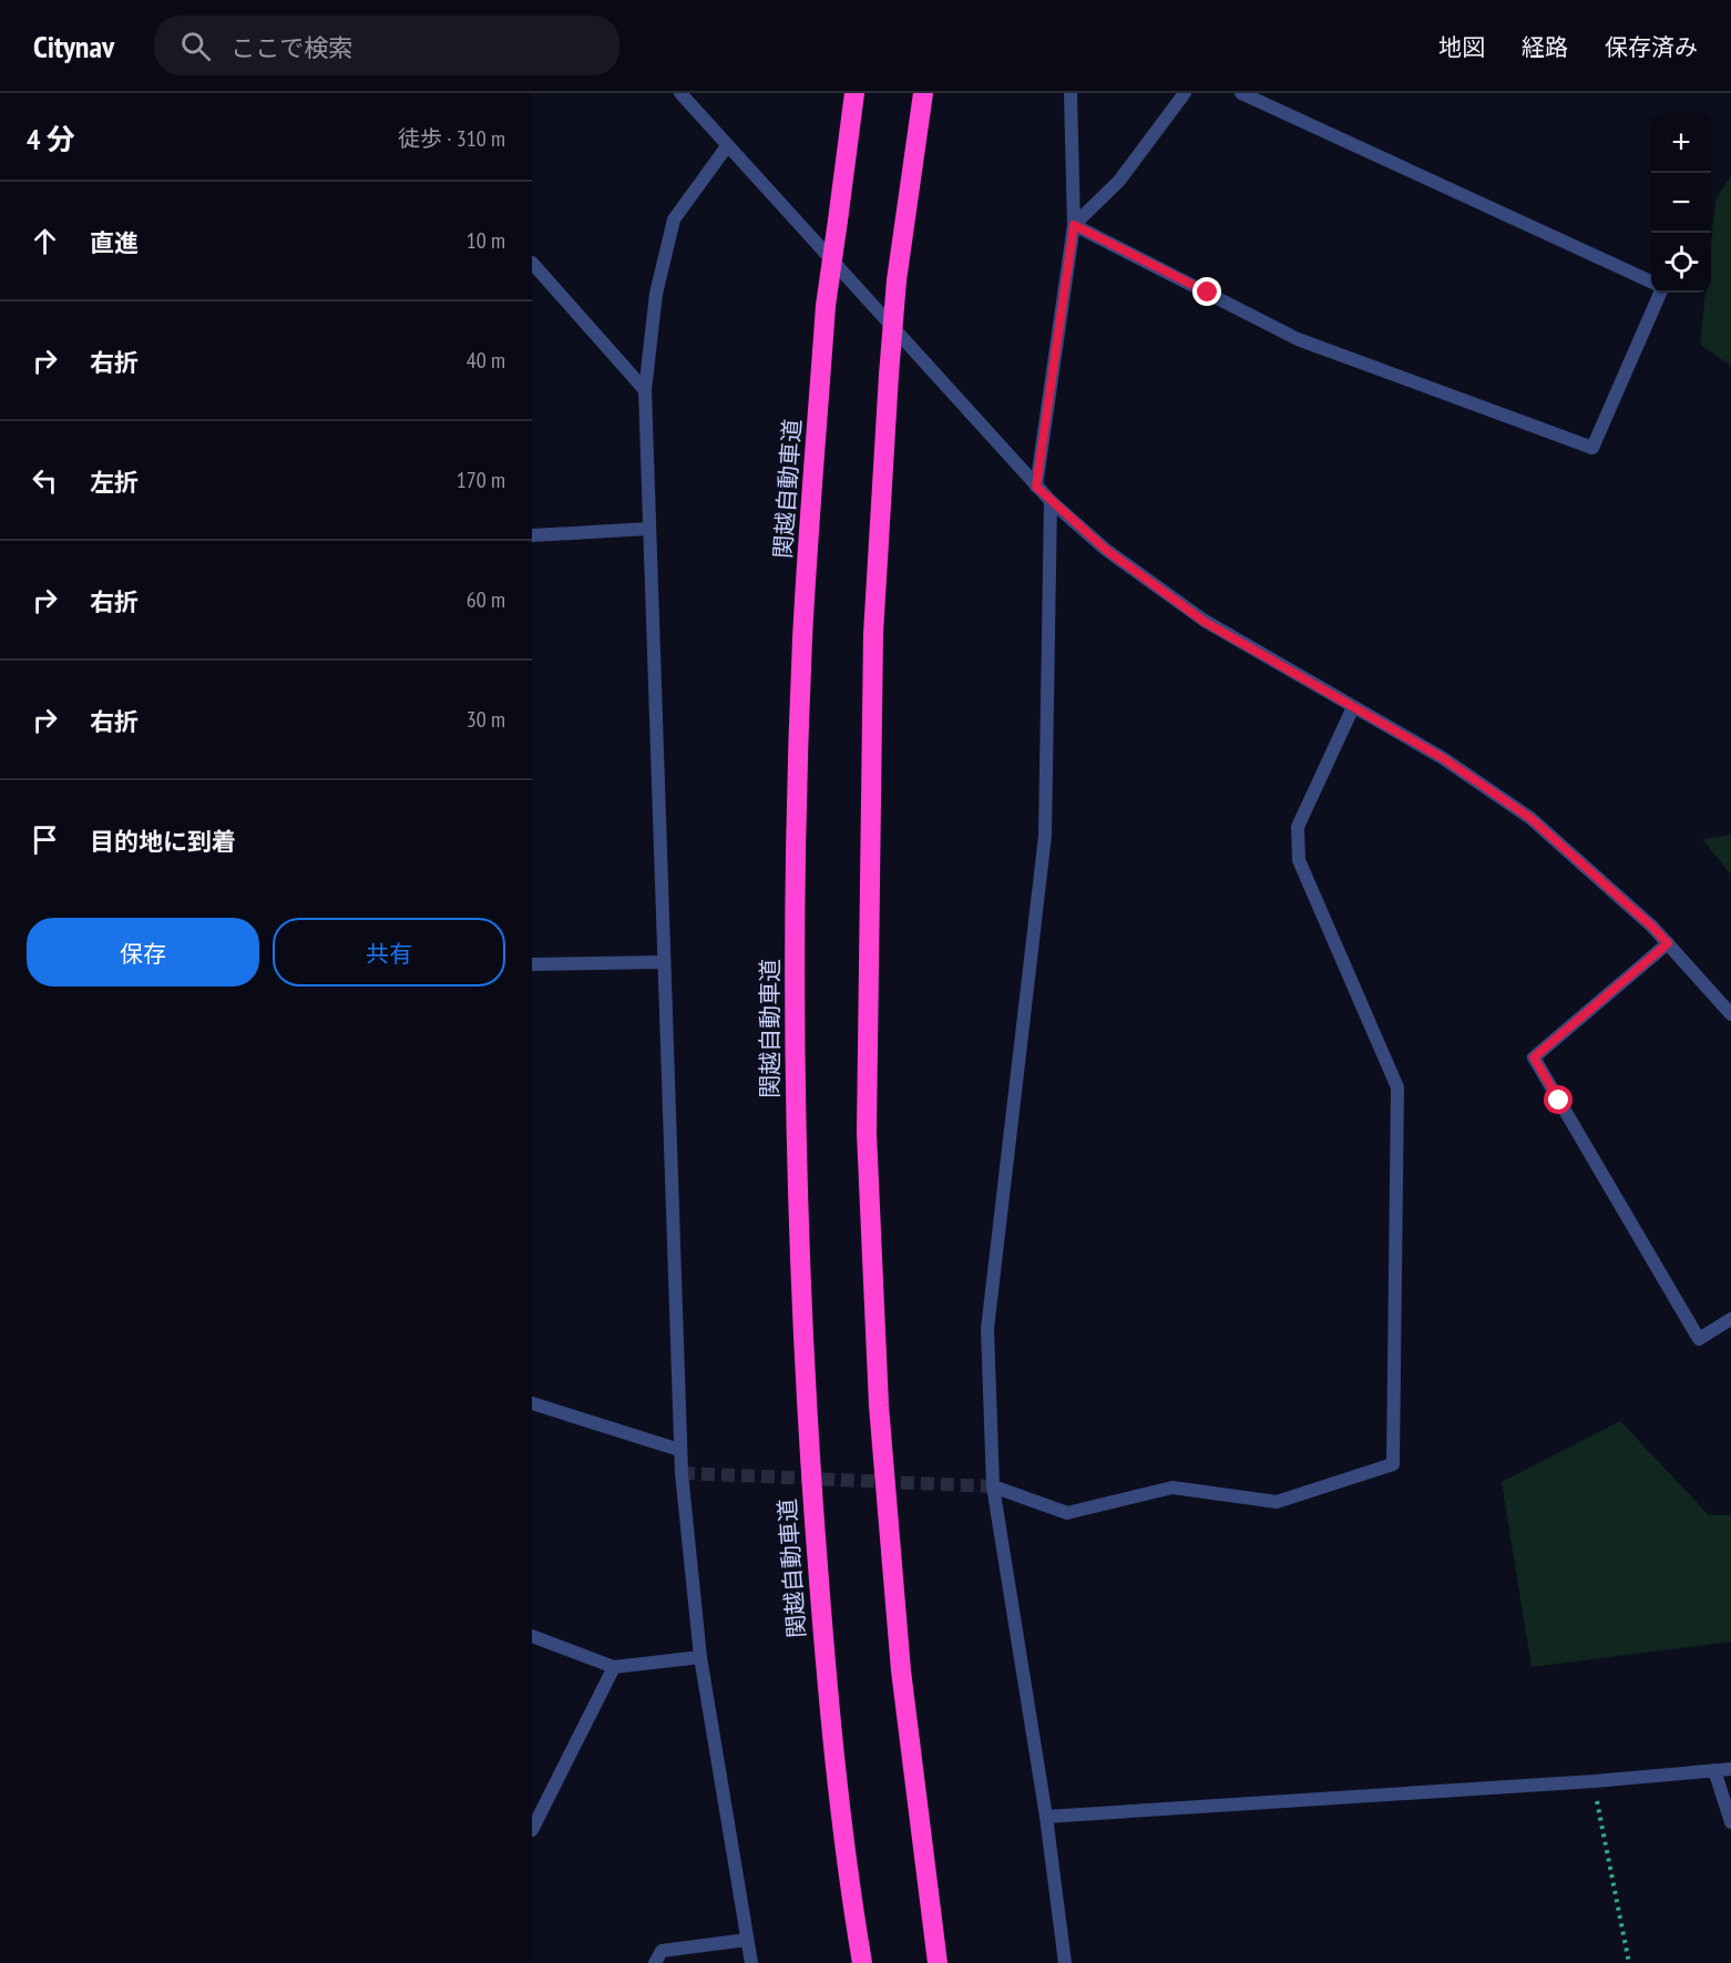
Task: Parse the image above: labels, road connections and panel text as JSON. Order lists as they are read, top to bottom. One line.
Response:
{"streets":{"highway":["関越自動車道"]},"page":{"header":"Citynav","search":"ここで検索","nav":["地図","経路","保存済み"],"heading":["4 分","徒歩 · 310 m"],"map_buttons":["+","−"],"list":[["直進","10 m"],["右折","40 m"],["左折","170 m"],["右折","60 m"],["右折","30 m"],"目的地に到着"],"buttons":["保存","共有"]}}
